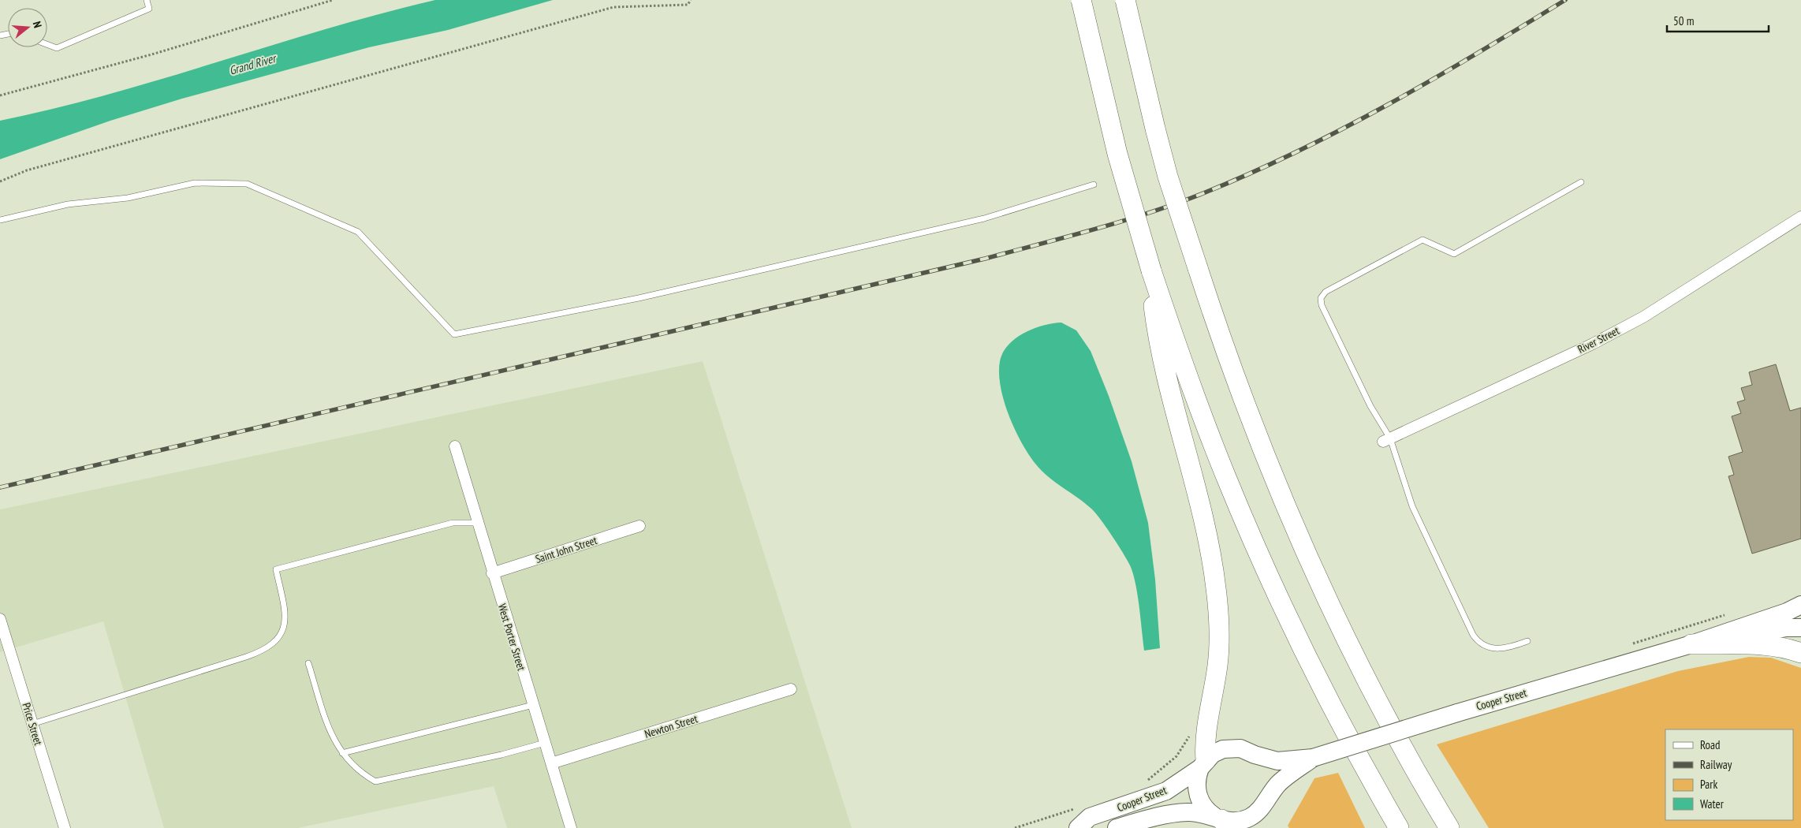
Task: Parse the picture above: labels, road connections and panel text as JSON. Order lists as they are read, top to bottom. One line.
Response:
{"streets":{"main road":["Cooper Street"],"street":["River Street","Saint John Street","West Porter Street","Price Street","Newton Street"]},"crossings":[["Saint John Street","West Porter Street"],["West Porter Street","Newton Street"]],"water":["Grand River"],"legend":["Road","Railway","Park","Water"],"scale_bar":"50 m","north":"right"}
